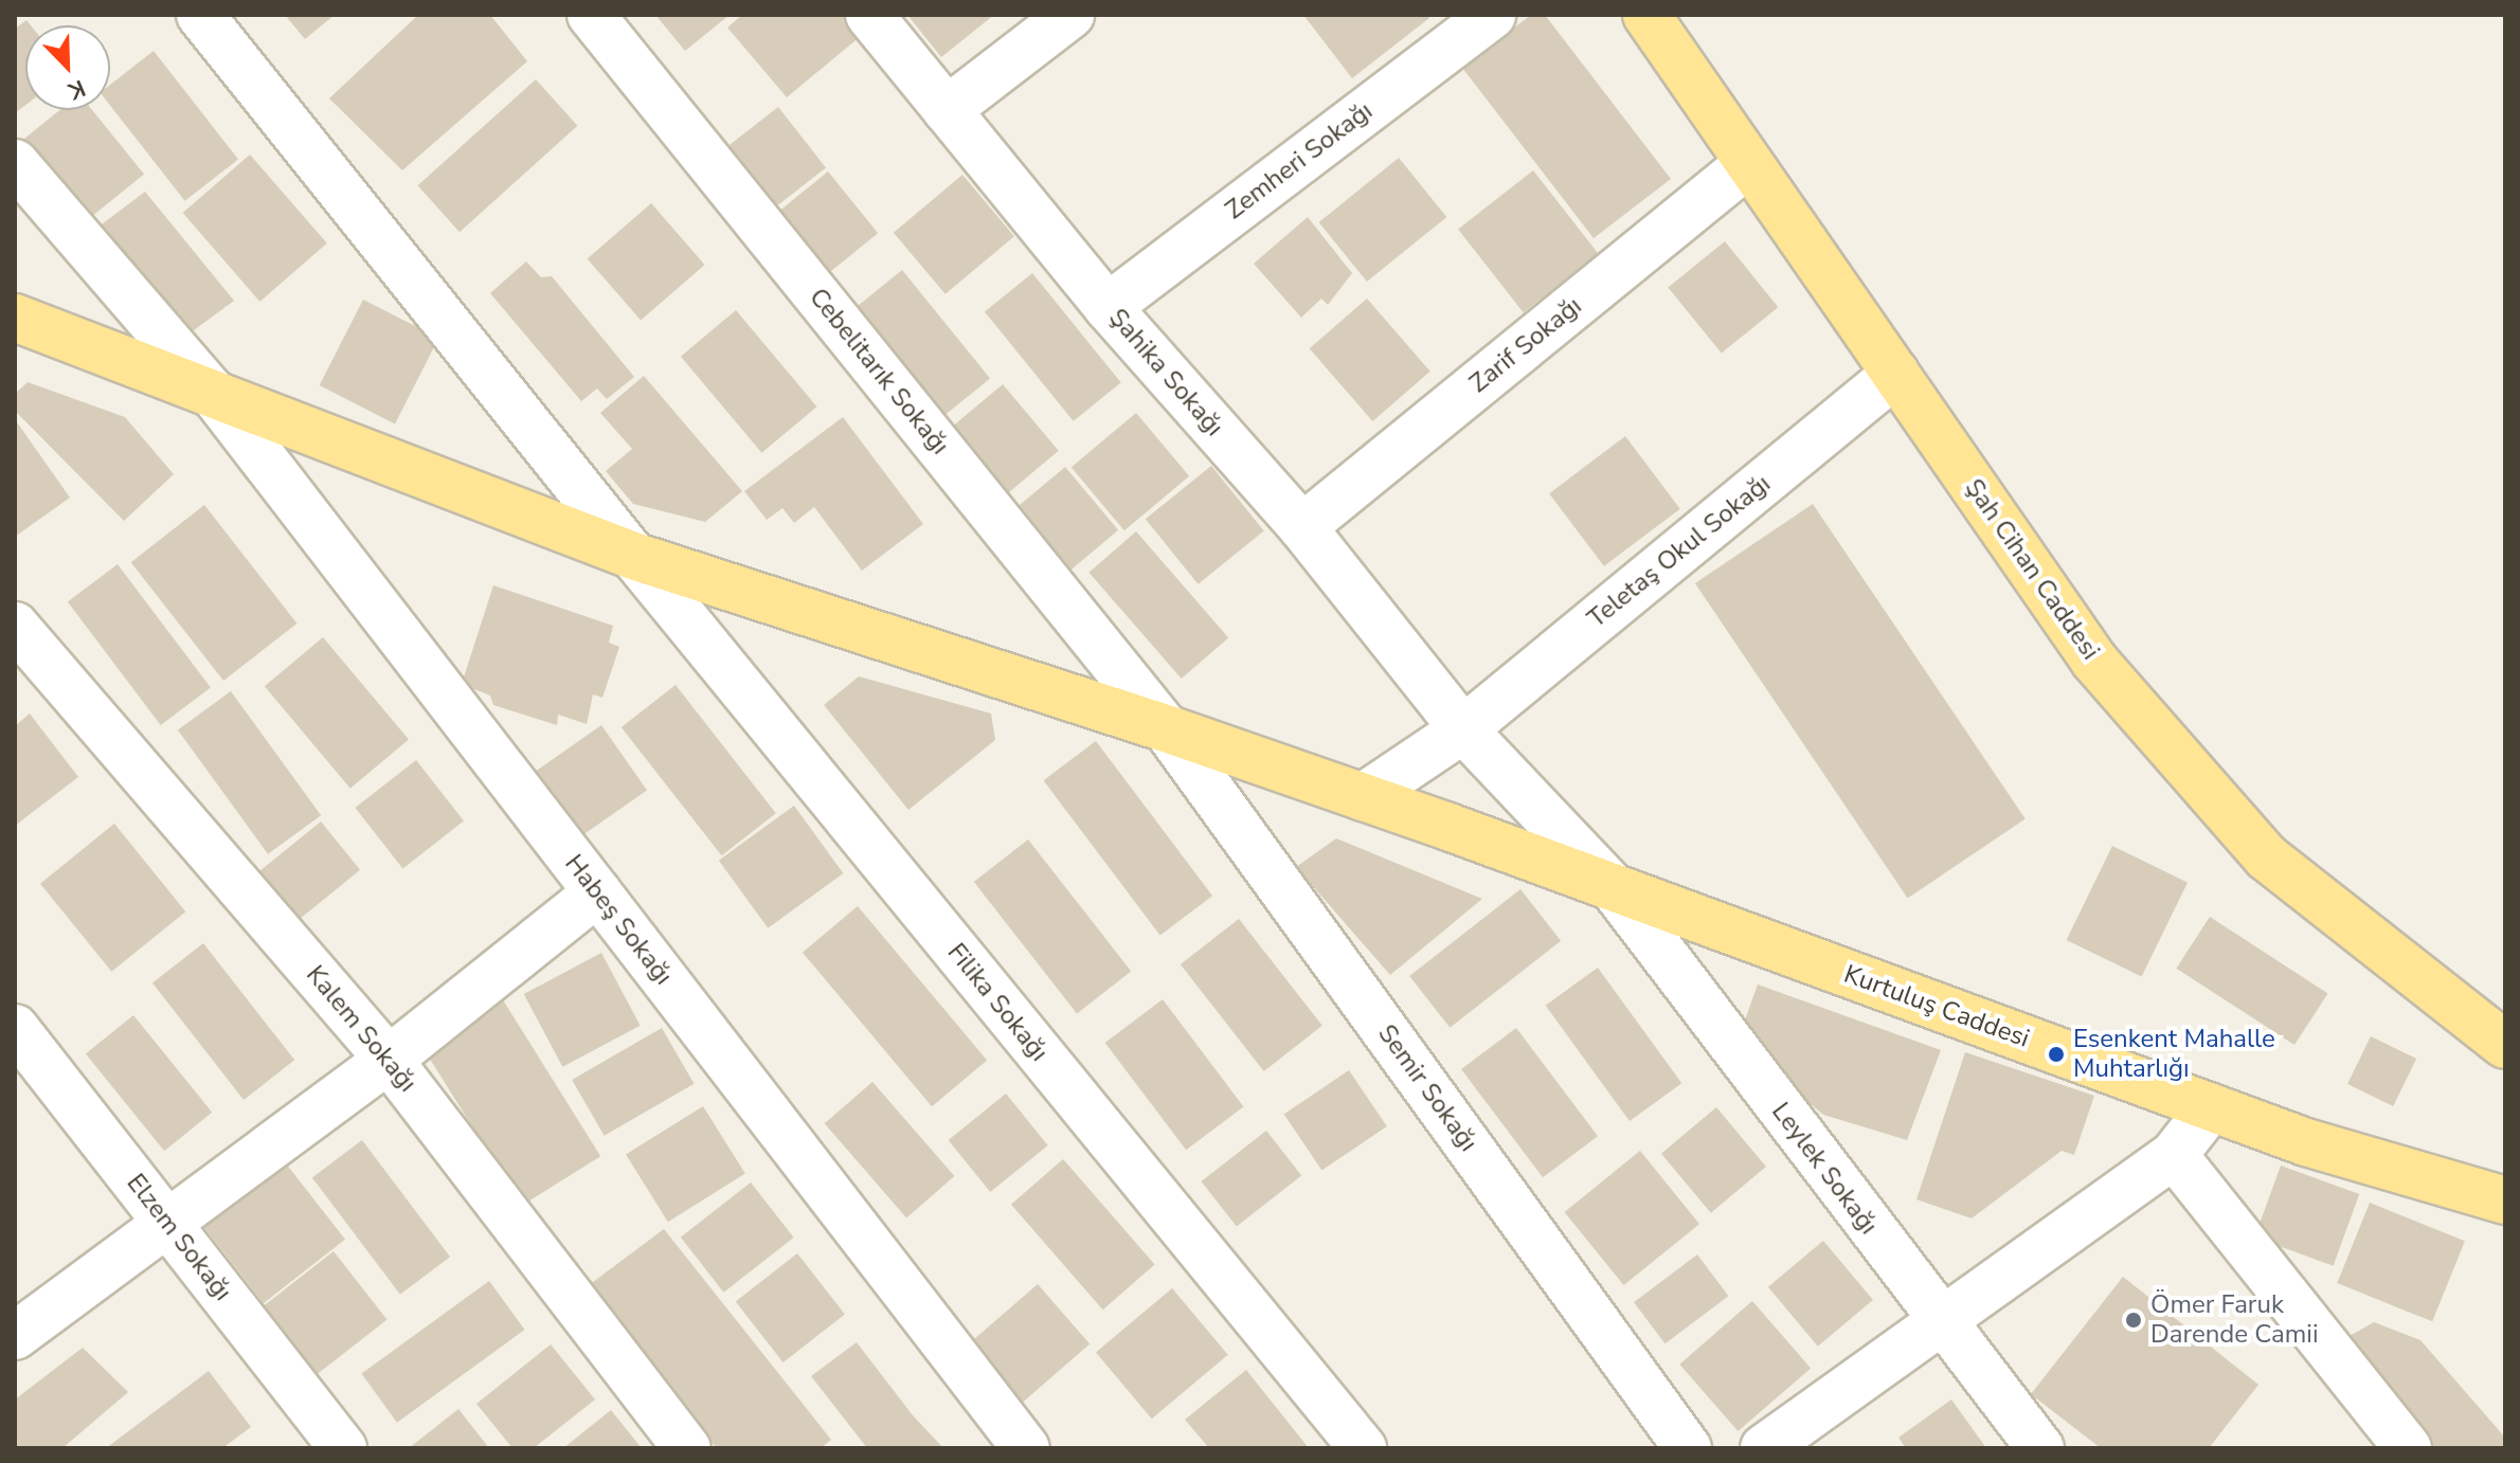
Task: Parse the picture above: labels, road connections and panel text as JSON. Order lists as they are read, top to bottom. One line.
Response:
{"streets":{"main road":["Şah Cihan Caddesi","Kurtuluş Caddesi"],"street":["Zemheri Sokağı","Zarif Sokağı","Cebelitarık Sokağı","Şahika Sokağı","Teletaş Okul Sokağı","Habeş Sokağı","Filika Sokağı","Kalem Sokağı","Semir Sokağı","Leylek Sokağı","Elzem Sokağı"]},"crossings":[["Zemheri Sokağı","Şahika Sokağı"],["Zarif Sokağı","Şahika Sokağı"],["Zarif Sokağı","Şah Cihan Caddesi"],["Cebelitarık Sokağı","Kurtuluş Caddesi"],["Cebelitarık Sokağı","Semir Sokağı"],["Şahika Sokağı","Teletaş Okul Sokağı"],["Şahika Sokağı","Leylek Sokağı"],["Teletaş Okul Sokağı","Şah Cihan Caddesi"],["Teletaş Okul Sokağı","Kurtuluş Caddesi"],["Teletaş Okul Sokağı","Leylek Sokağı"],["Habeş Sokağı","Kurtuluş Caddesi"],["Filika Sokağı","Kurtuluş Caddesi"],["Kurtuluş Caddesi","Semir Sokağı"],["Kurtuluş Caddesi","Leylek Sokağı"]],"places":["Esenkent Mahalle Muhtarlığı","Ömer Faruk Darende Camii"],"north":"bottom right"}
